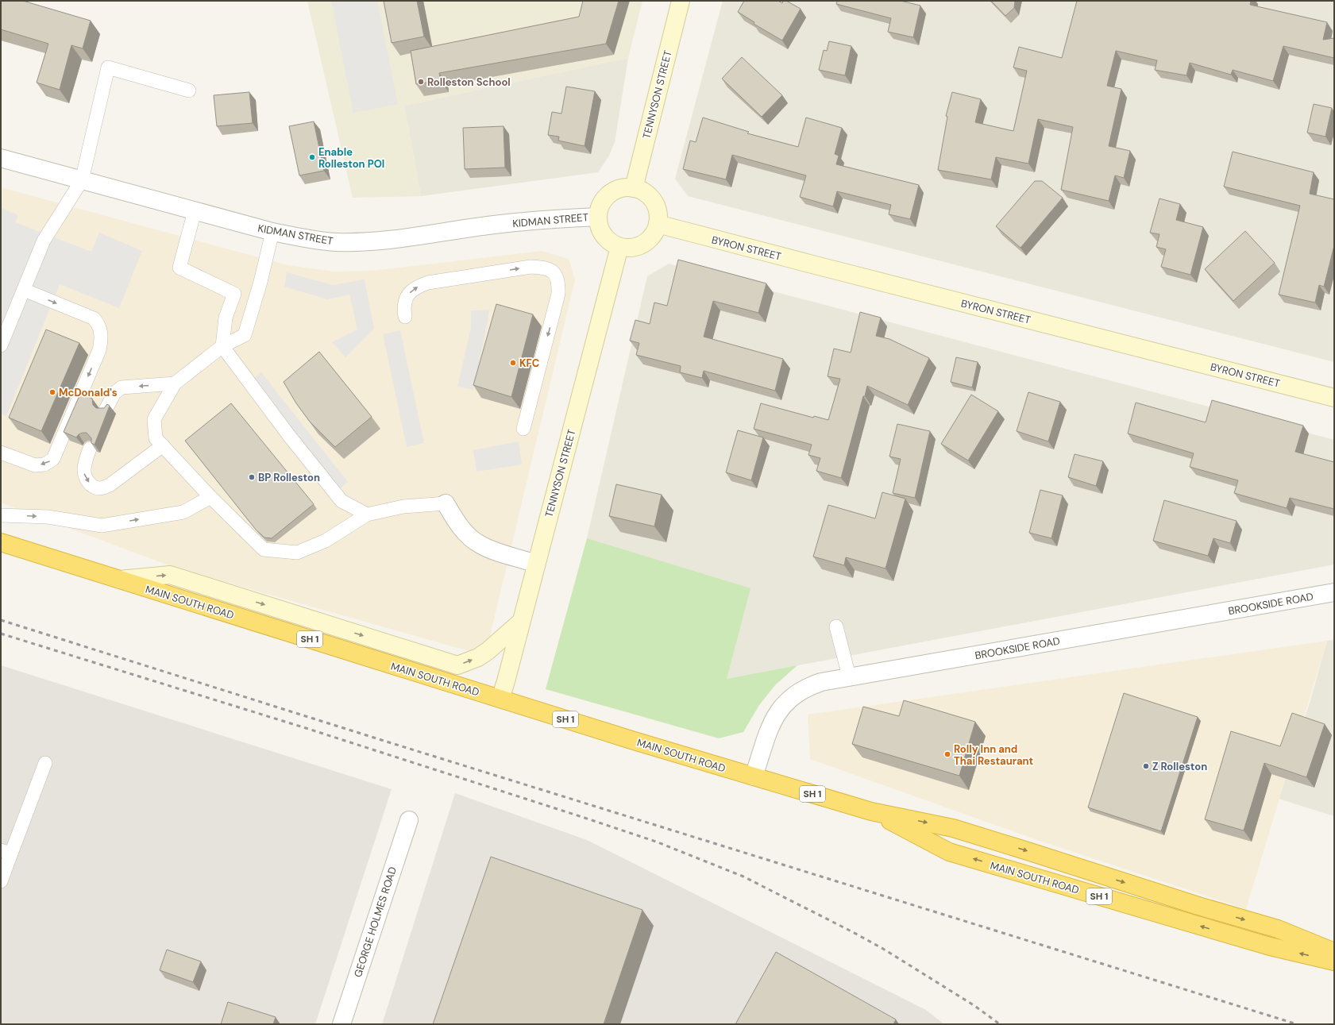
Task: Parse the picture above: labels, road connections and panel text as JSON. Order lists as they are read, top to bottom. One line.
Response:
{"streets":{"highway":["MAIN SOUTH ROAD","SH 1"],"street":["TENNYSON STREET","KIDMAN STREET","BYRON STREET","BROOKSIDE ROAD","GEORGE HOLMES ROAD"]},"crossings":[["TENNYSON STREET","KIDMAN STREET"],["TENNYSON STREET","BYRON STREET"],["TENNYSON STREET","MAIN SOUTH ROAD"],["KIDMAN STREET","BYRON STREET"],["MAIN SOUTH ROAD","BROOKSIDE ROAD"]],"places":["Rolleston School","Enable Rolleston POI","KFC","McDonald's","BP Rolleston","Rolly Inn and Thai Restaurant","Z Rolleston"]}
